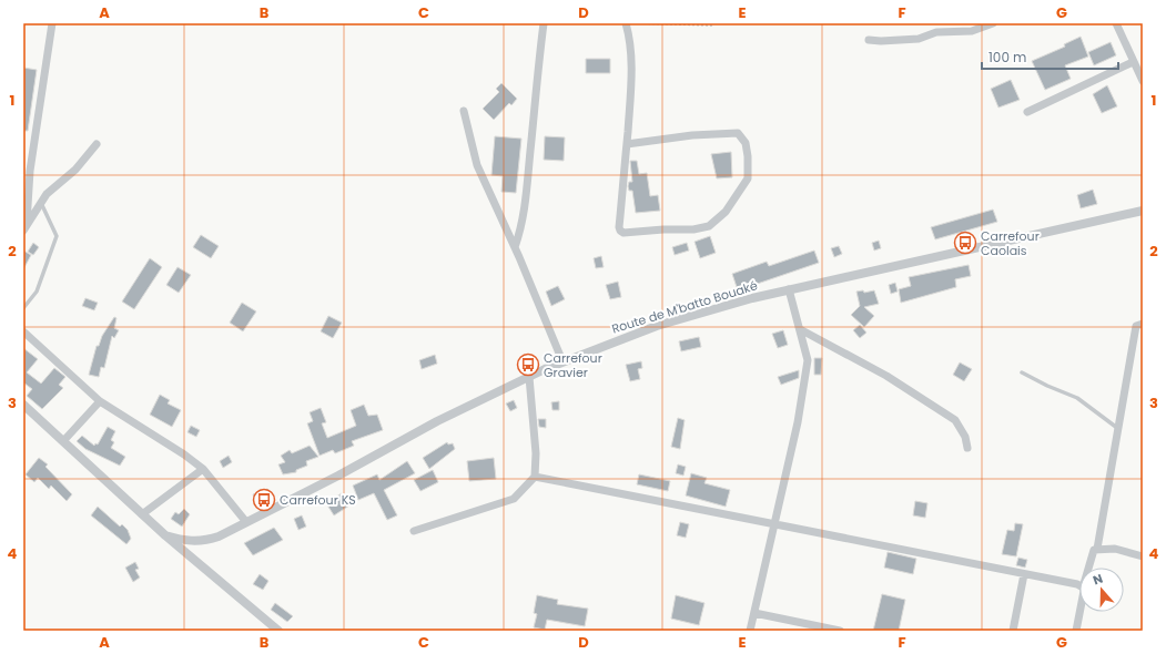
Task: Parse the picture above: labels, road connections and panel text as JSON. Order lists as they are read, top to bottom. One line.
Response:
{"streets":{"street":["Route de M'batto Bouaké"]},"places":{"bus stop":["Carrefour Caolais","Carrefour Gravier","Carrefour KS"]},"scale_bar":"100 m","north":"top","grid":{"columns":["A","B","C","D","E","F","G"],"rows":["1","2","3","4"]}}
